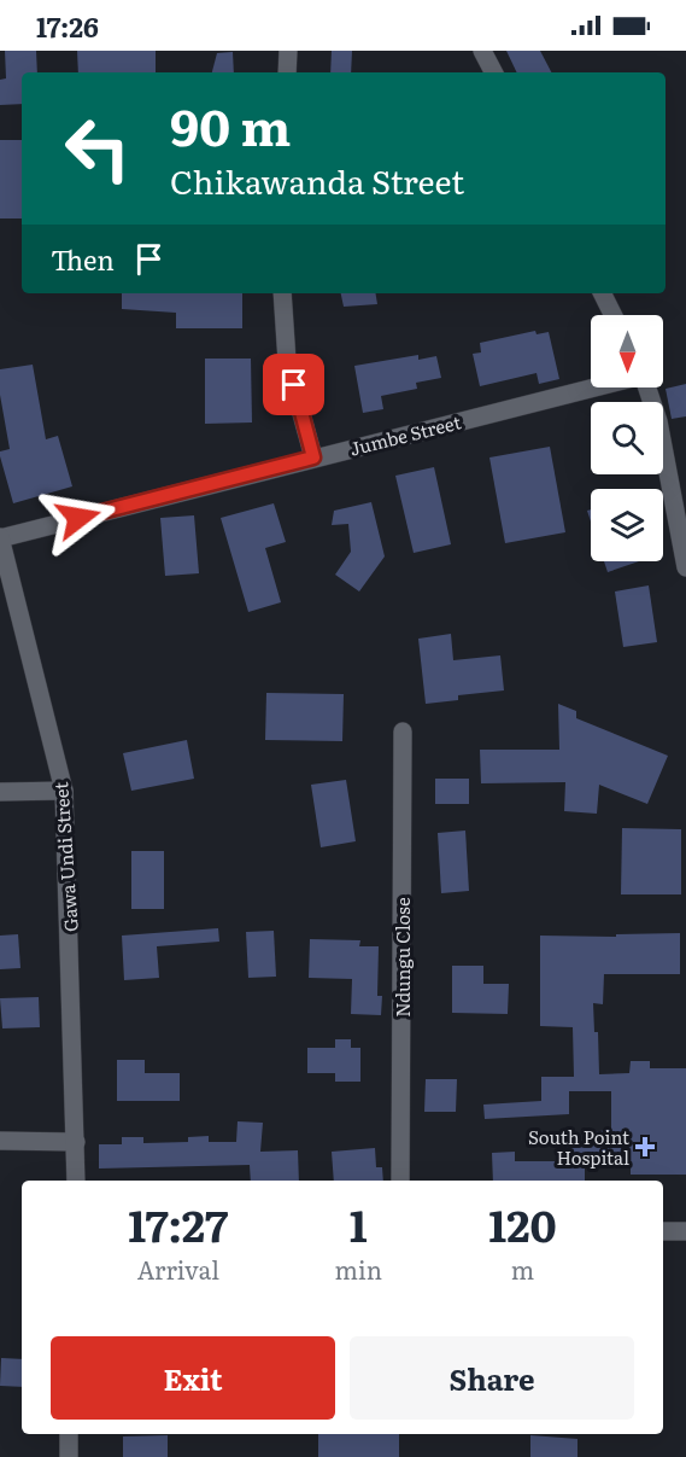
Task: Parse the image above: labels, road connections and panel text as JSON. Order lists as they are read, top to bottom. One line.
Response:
{"streets":{"street":["Jumbe Street","Gawa Undi Street","Ndungu Close"]},"crossings":[["Jumbe Street","Gawa Undi Street"]],"places":{"health":["South Point Hospital"]},"north":"bottom","page":{"status":"17:26","turn":["90 m","Chikawanda Street"],"then":"Then","eta":["17:27","Arrival","1","min","120","m"],"buttons":["Exit","Share"]}}
